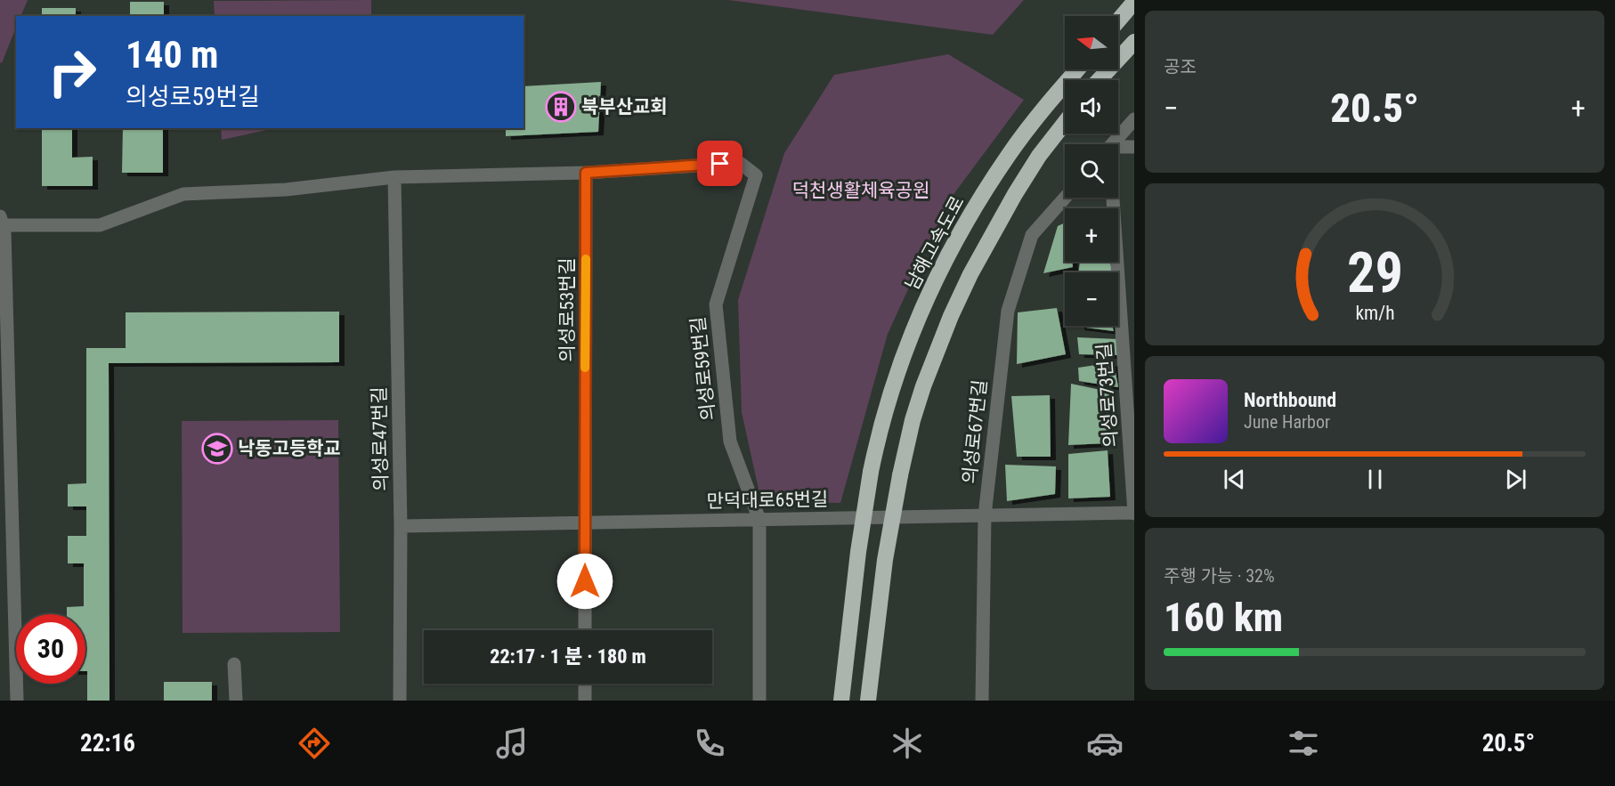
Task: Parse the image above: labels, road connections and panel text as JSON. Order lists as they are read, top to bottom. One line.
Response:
{"streets":{"highway":["남해고속도로"],"street":["의성로53번길","의성로59번길","의성로73번길","의성로67번길","의성로47번길","만덕대로65번길"]},"crossings":[["의성로53번길","의성로59번길"],["의성로53번길","만덕대로65번길"],["의성로59번길","만덕대로65번길"],["의성로73번길","만덕대로65번길"],["의성로67번길","만덕대로65번길"],["의성로47번길","만덕대로65번길"]],"parks":["덕천생활체육공원"],"places":{"building":["북부산교회"],"school or university":["낙동고등학교"]},"north":"left","page":{"tile":["공조",["주행 가능 · 32%","160 km"]],"map_buttons":["+","−"],"turn":["140 m","의성로59번길"],"heat":["−","20.5°","+"],"song":["Northbound","June Harbor"],"limit":"30","trip":"22:17 · 1 분 · 180 m","tabs":["22:16","20.5°"],"gauge":["29","km/h"]}}
